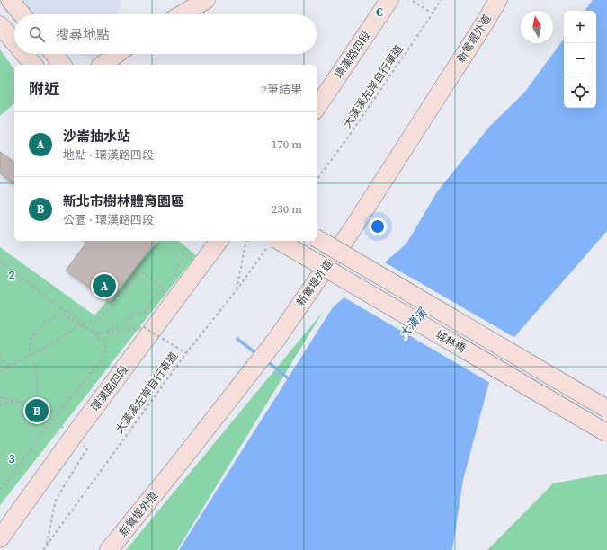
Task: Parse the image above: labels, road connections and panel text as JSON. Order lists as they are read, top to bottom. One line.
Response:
{"streets":{"street":["新鶯堤外道","環漢路四段","城林橋"],"path":["大漢溪左岸自行車道"]},"water":["大漢溪"],"north":"top","page":{"map_buttons":["+","−"],"search":"搜尋地點","heading":["附近","2筆結果"],"list":[{"mark":"A","name":"沙崙抽水站","note":"地點 · 環漢路四段","value":"170 m"},{"mark":"B","name":"新北市樹林體育園區","note":"公園 · 環漢路四段","value":"230 m"}],"pins":["A","B"]},"grid":{"columns":["C"],"rows":["2","3"]}}
